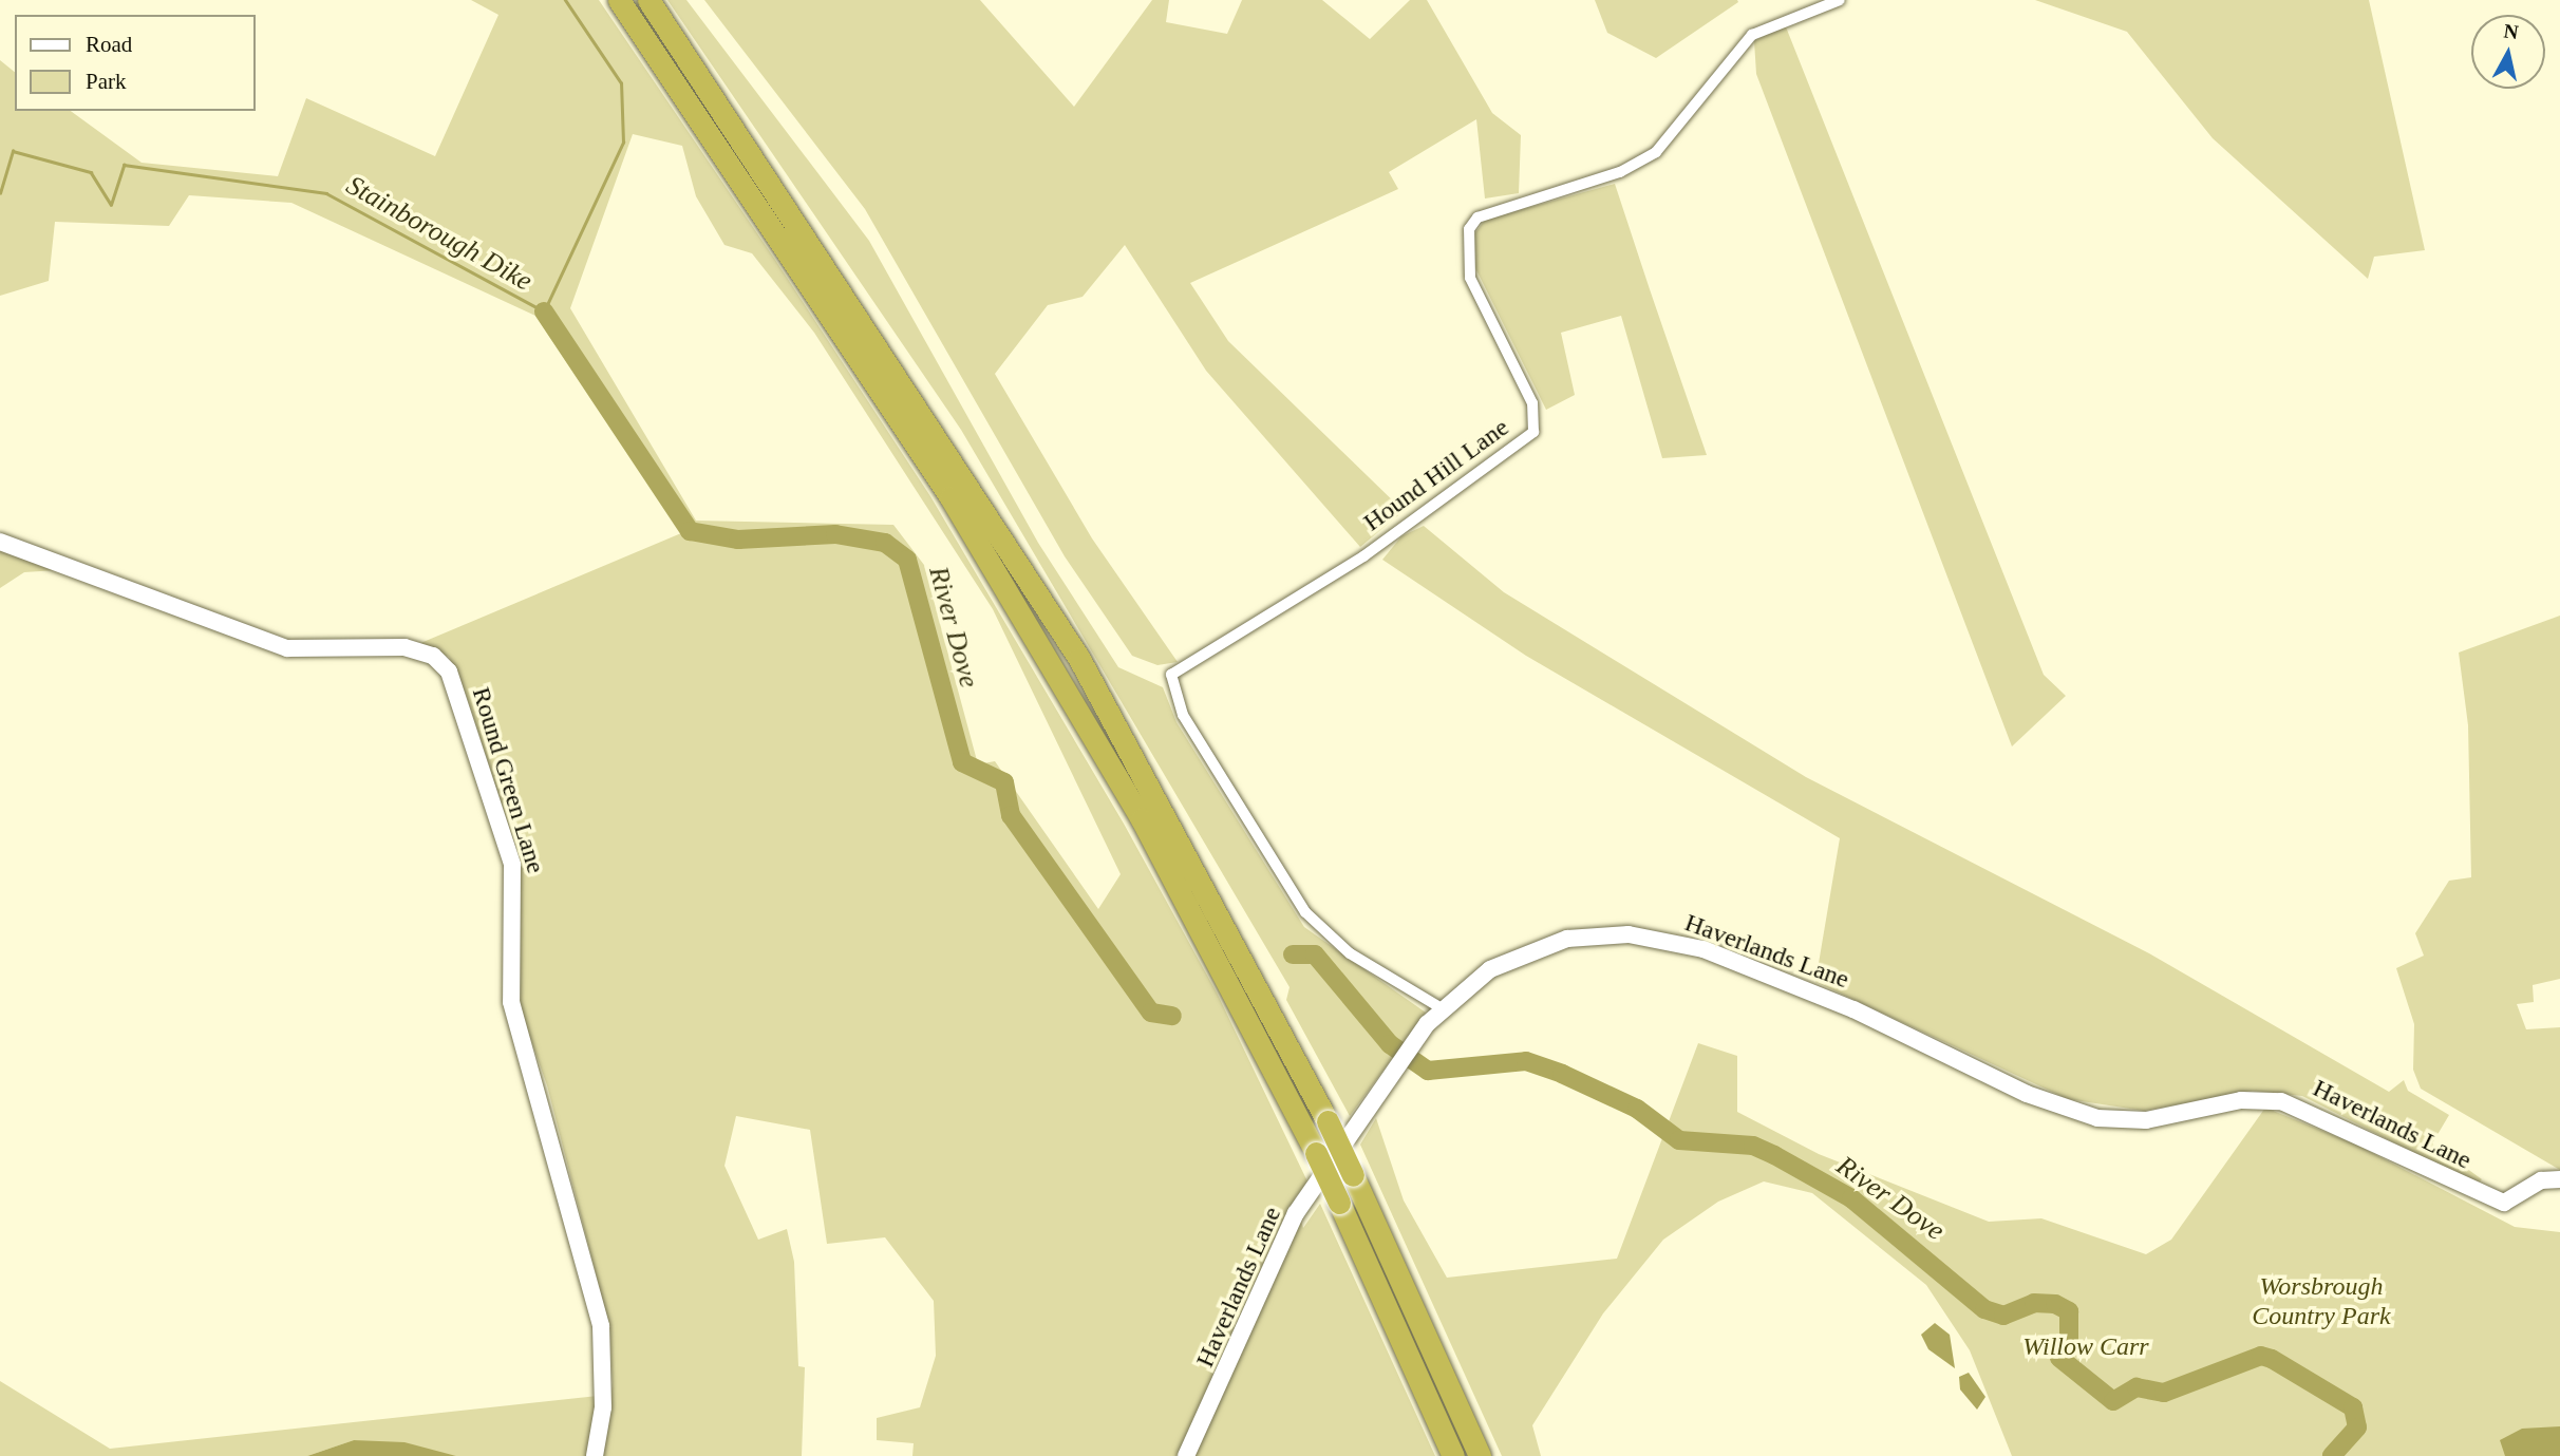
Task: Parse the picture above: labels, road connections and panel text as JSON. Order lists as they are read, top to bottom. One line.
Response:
{"streets":{"street":["Hound Hill Lane","Round Green Lane","Haverlands Lane"]},"crossings":[["Hound Hill Lane","Haverlands Lane"]],"water":["Stainborough Dike","River Dove"],"parks":["Worsbrough Country Park","Willow Carr"],"legend":["Road","Park"],"north":"top"}
